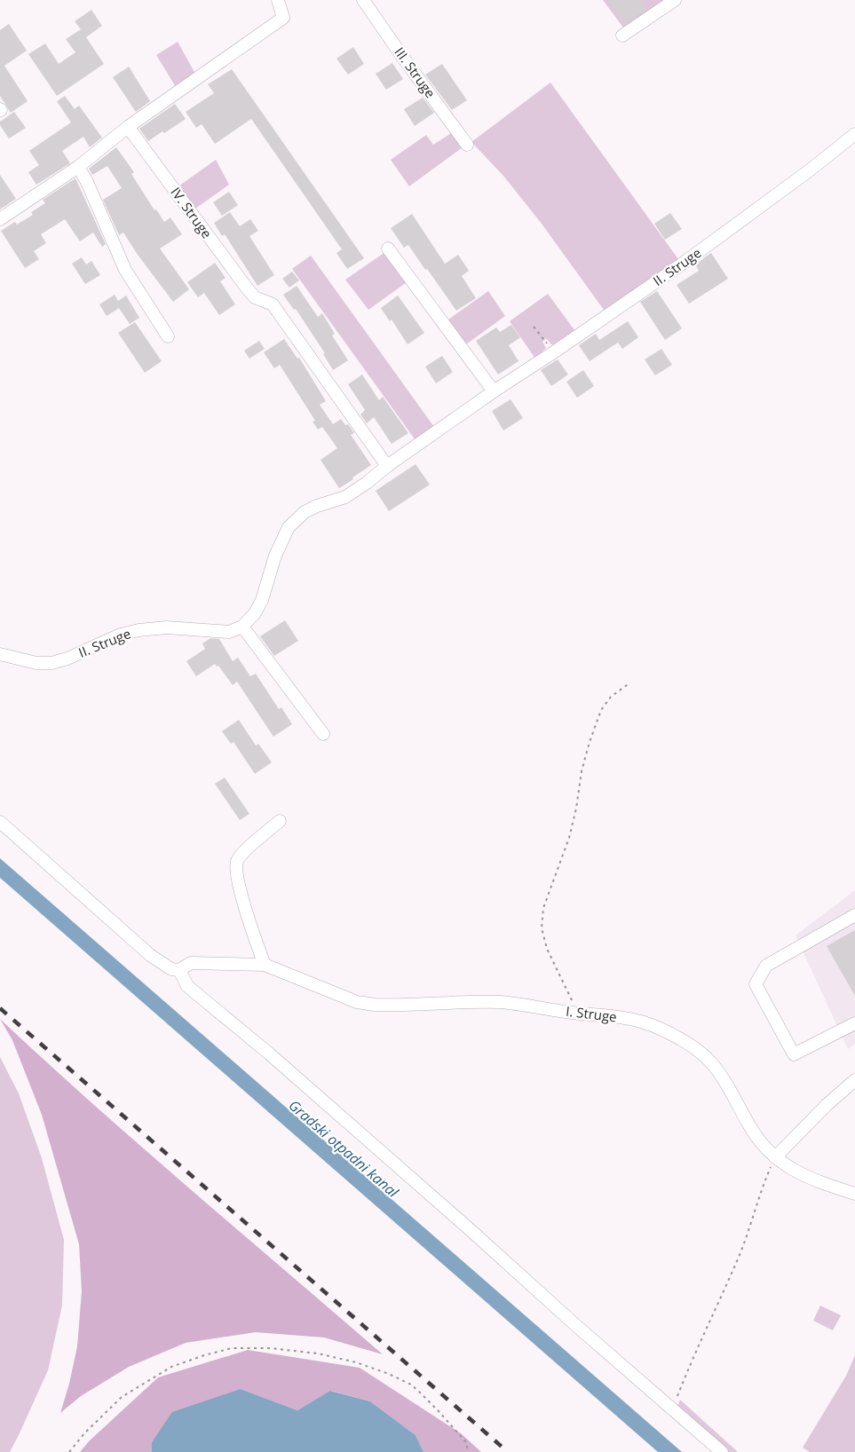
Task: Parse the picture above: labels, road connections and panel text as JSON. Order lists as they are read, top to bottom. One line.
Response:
{"streets":{"street":["III. Struge","IV. Struge","II. Struge","I. Struge"]},"crossings":[["IV. Struge","II. Struge"]],"water":["Gradski otpadni kanal"]}
